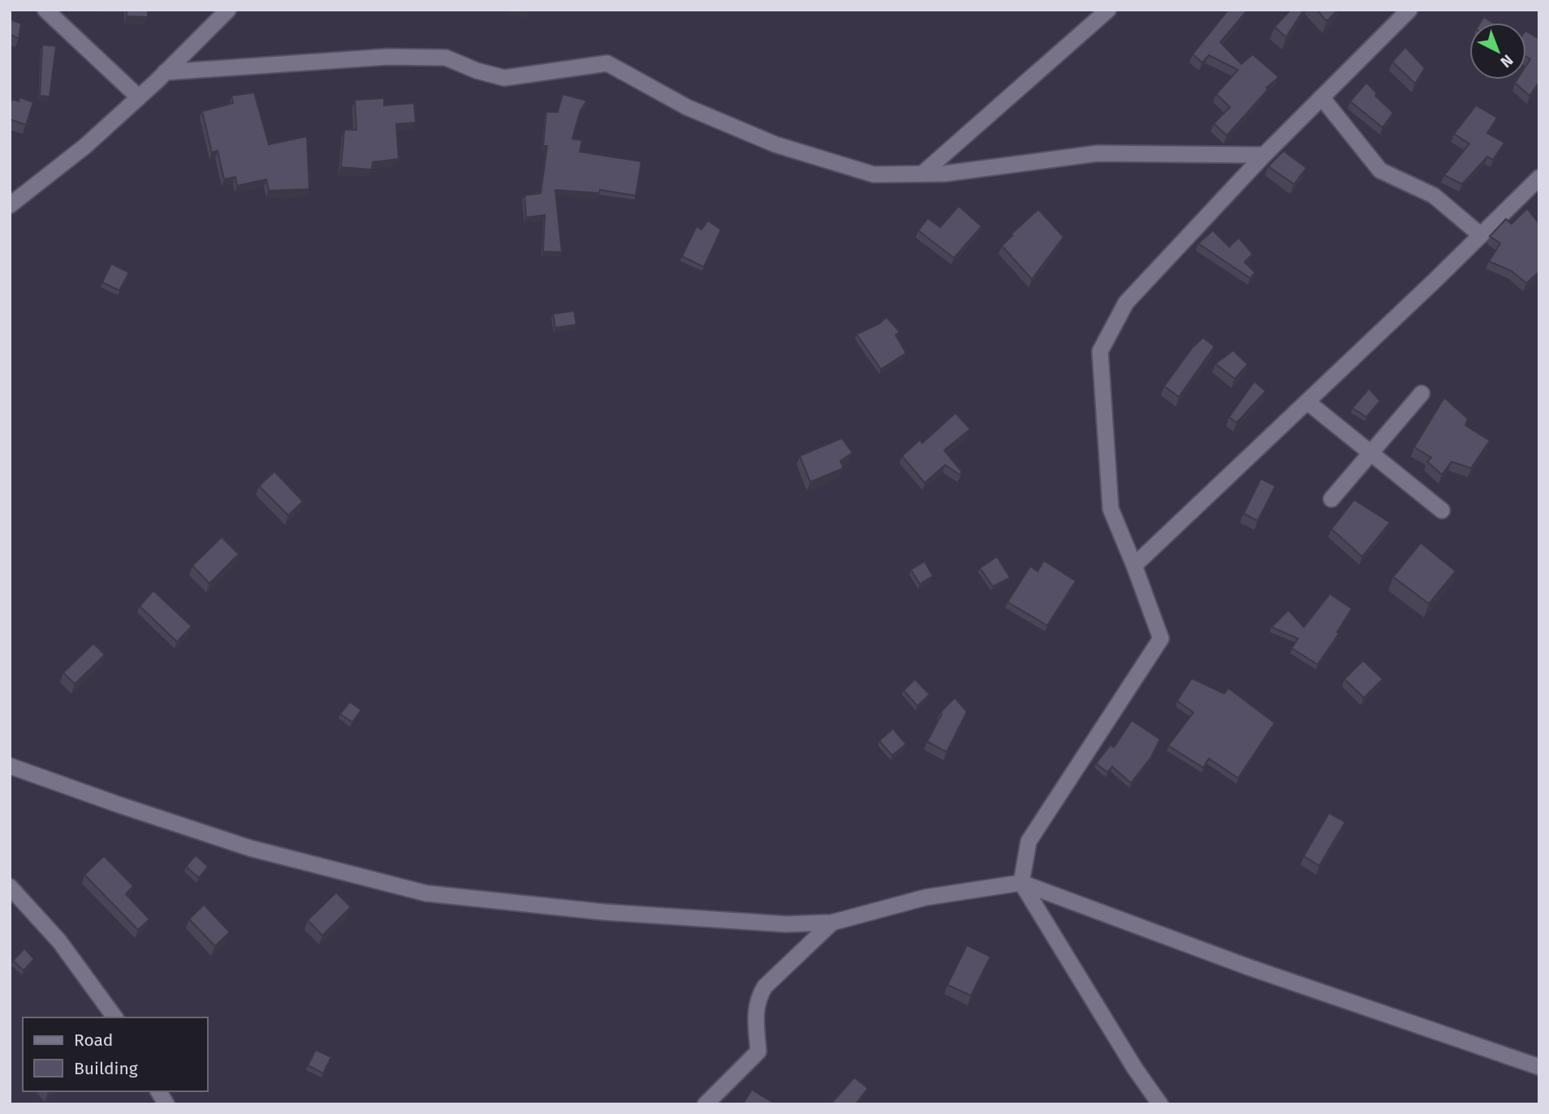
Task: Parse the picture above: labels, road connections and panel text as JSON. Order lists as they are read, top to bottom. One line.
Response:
{"legend":["Road","Building"],"north":"bottom right"}
